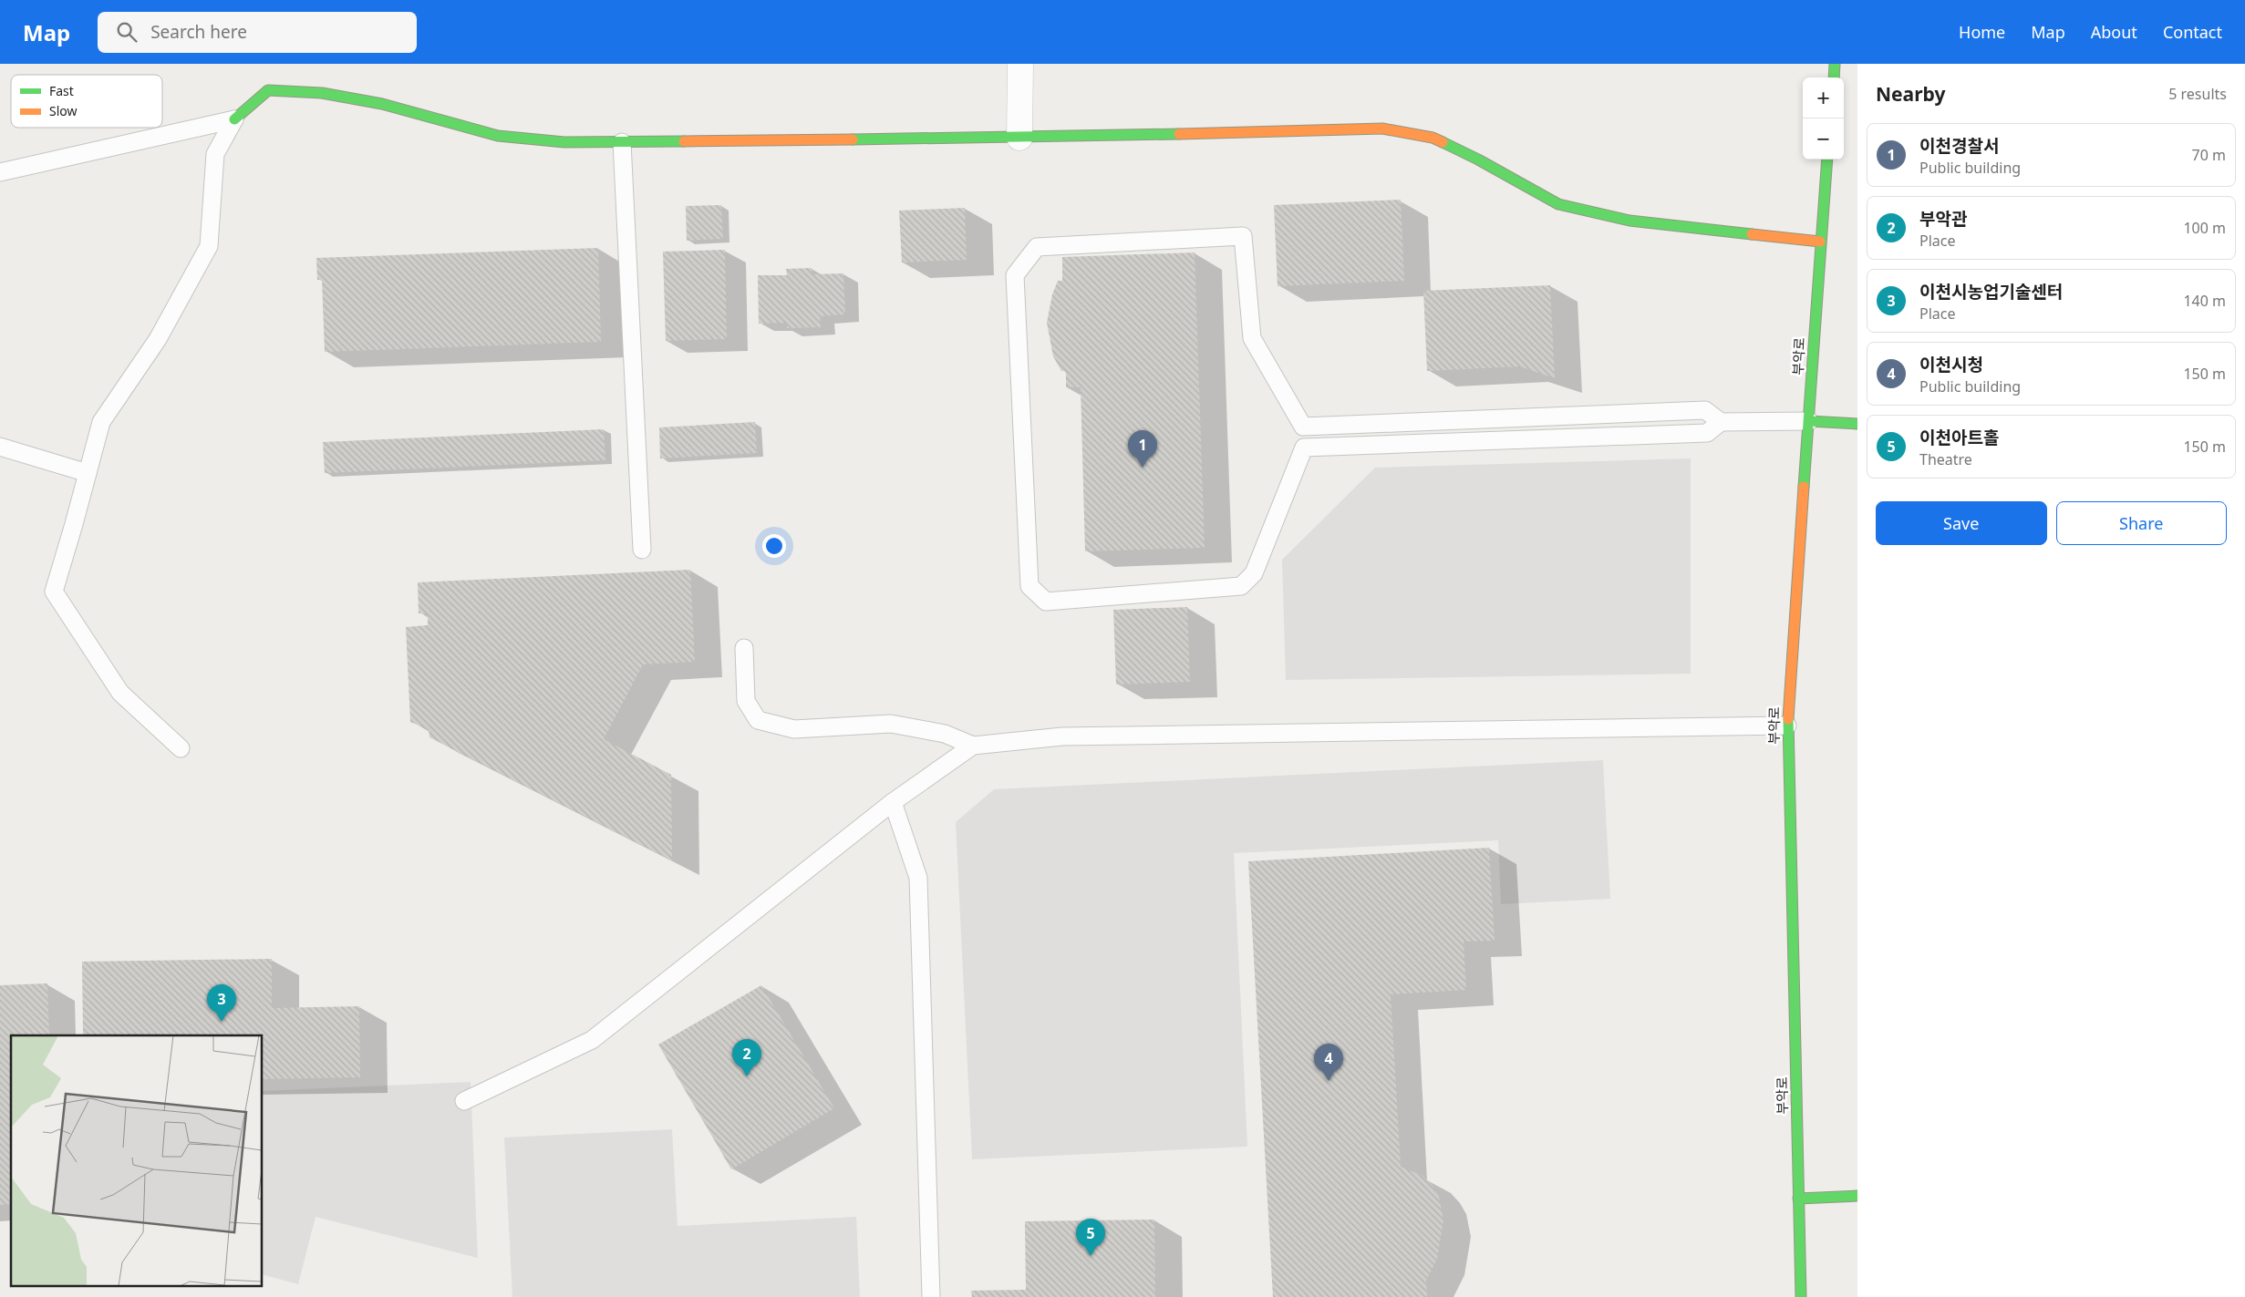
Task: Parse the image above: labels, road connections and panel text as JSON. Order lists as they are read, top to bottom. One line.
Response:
{"streets":{"street":["부악로"]},"legend":["Fast","Slow"],"page":{"header":"Map","search":"Search here","nav":["Home","Map","About","Contact"],"heading":["Nearby","5 results"],"map_buttons":["+","−"],"list":[{"mark":"1","name":"이천경찰서","note":"Public building","value":"70 m"},{"mark":"2","name":"부악관","note":"Place","value":"100 m"},{"mark":"3","name":"이천시농업기술센터","note":"Place","value":"140 m"},{"mark":"4","name":"이천시청","note":"Public building","value":"150 m"},{"mark":"5","name":"이천아트홀","note":"Theatre","value":"150 m"}],"pins":["1","3","2","4","5"],"buttons":["Save","Share"]}}
